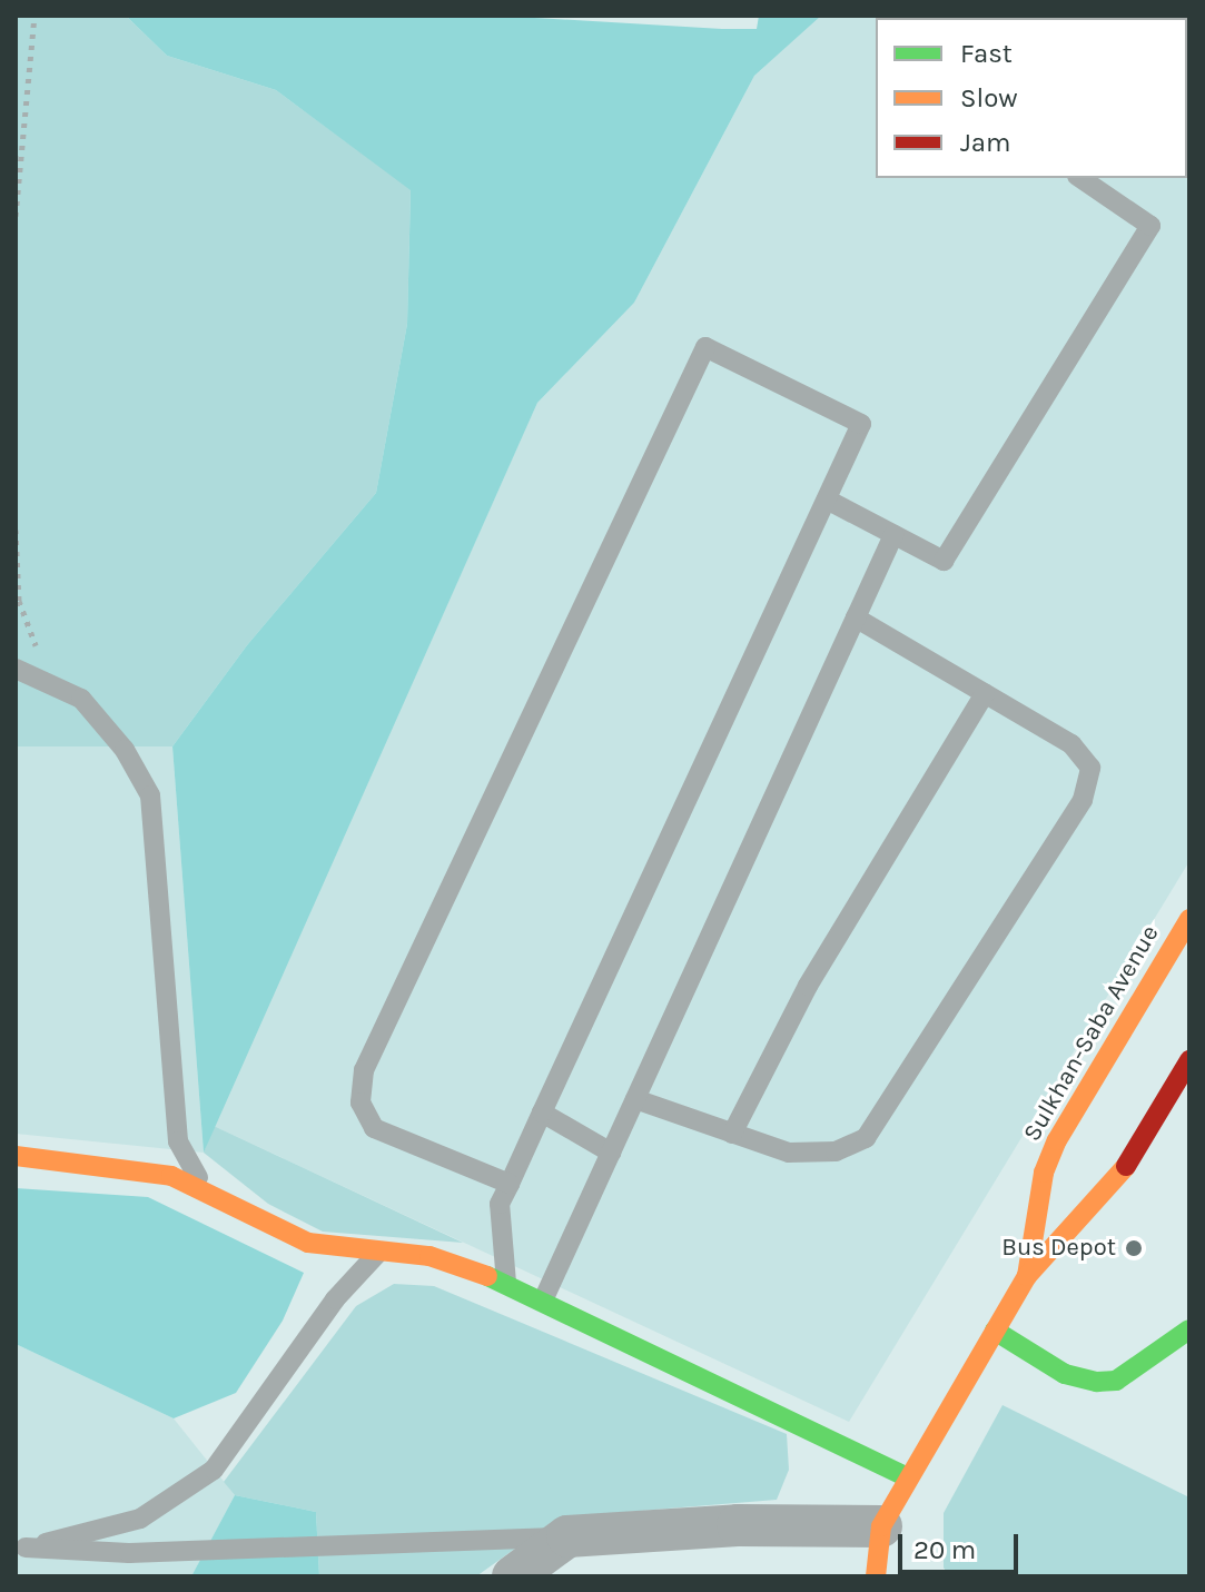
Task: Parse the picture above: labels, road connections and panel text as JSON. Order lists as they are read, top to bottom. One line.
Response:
{"streets":{"street":["Sulkhan-Saba Avenue"]},"places":["Bus Depot"],"legend":["Fast","Slow","Jam"],"scale_bar":"20 m"}
